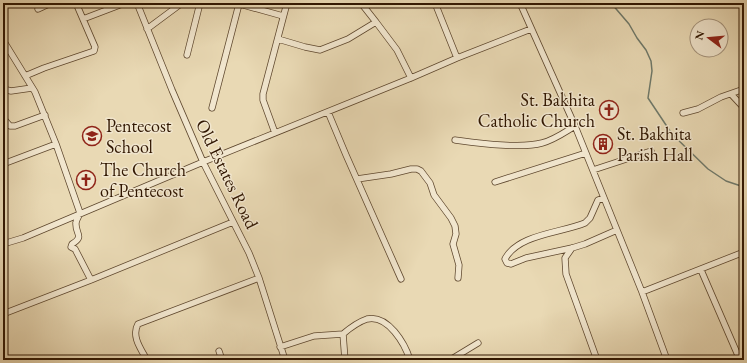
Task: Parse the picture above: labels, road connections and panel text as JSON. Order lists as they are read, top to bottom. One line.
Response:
{"streets":{"street":["Old Estates Road"]},"places":{"church":["St. Bakhita Catholic Church","The Church of Pentecost"],"school or university":["Pentecost School"],"building":["St. Bakhita Parish Hall"]},"north":"left"}
